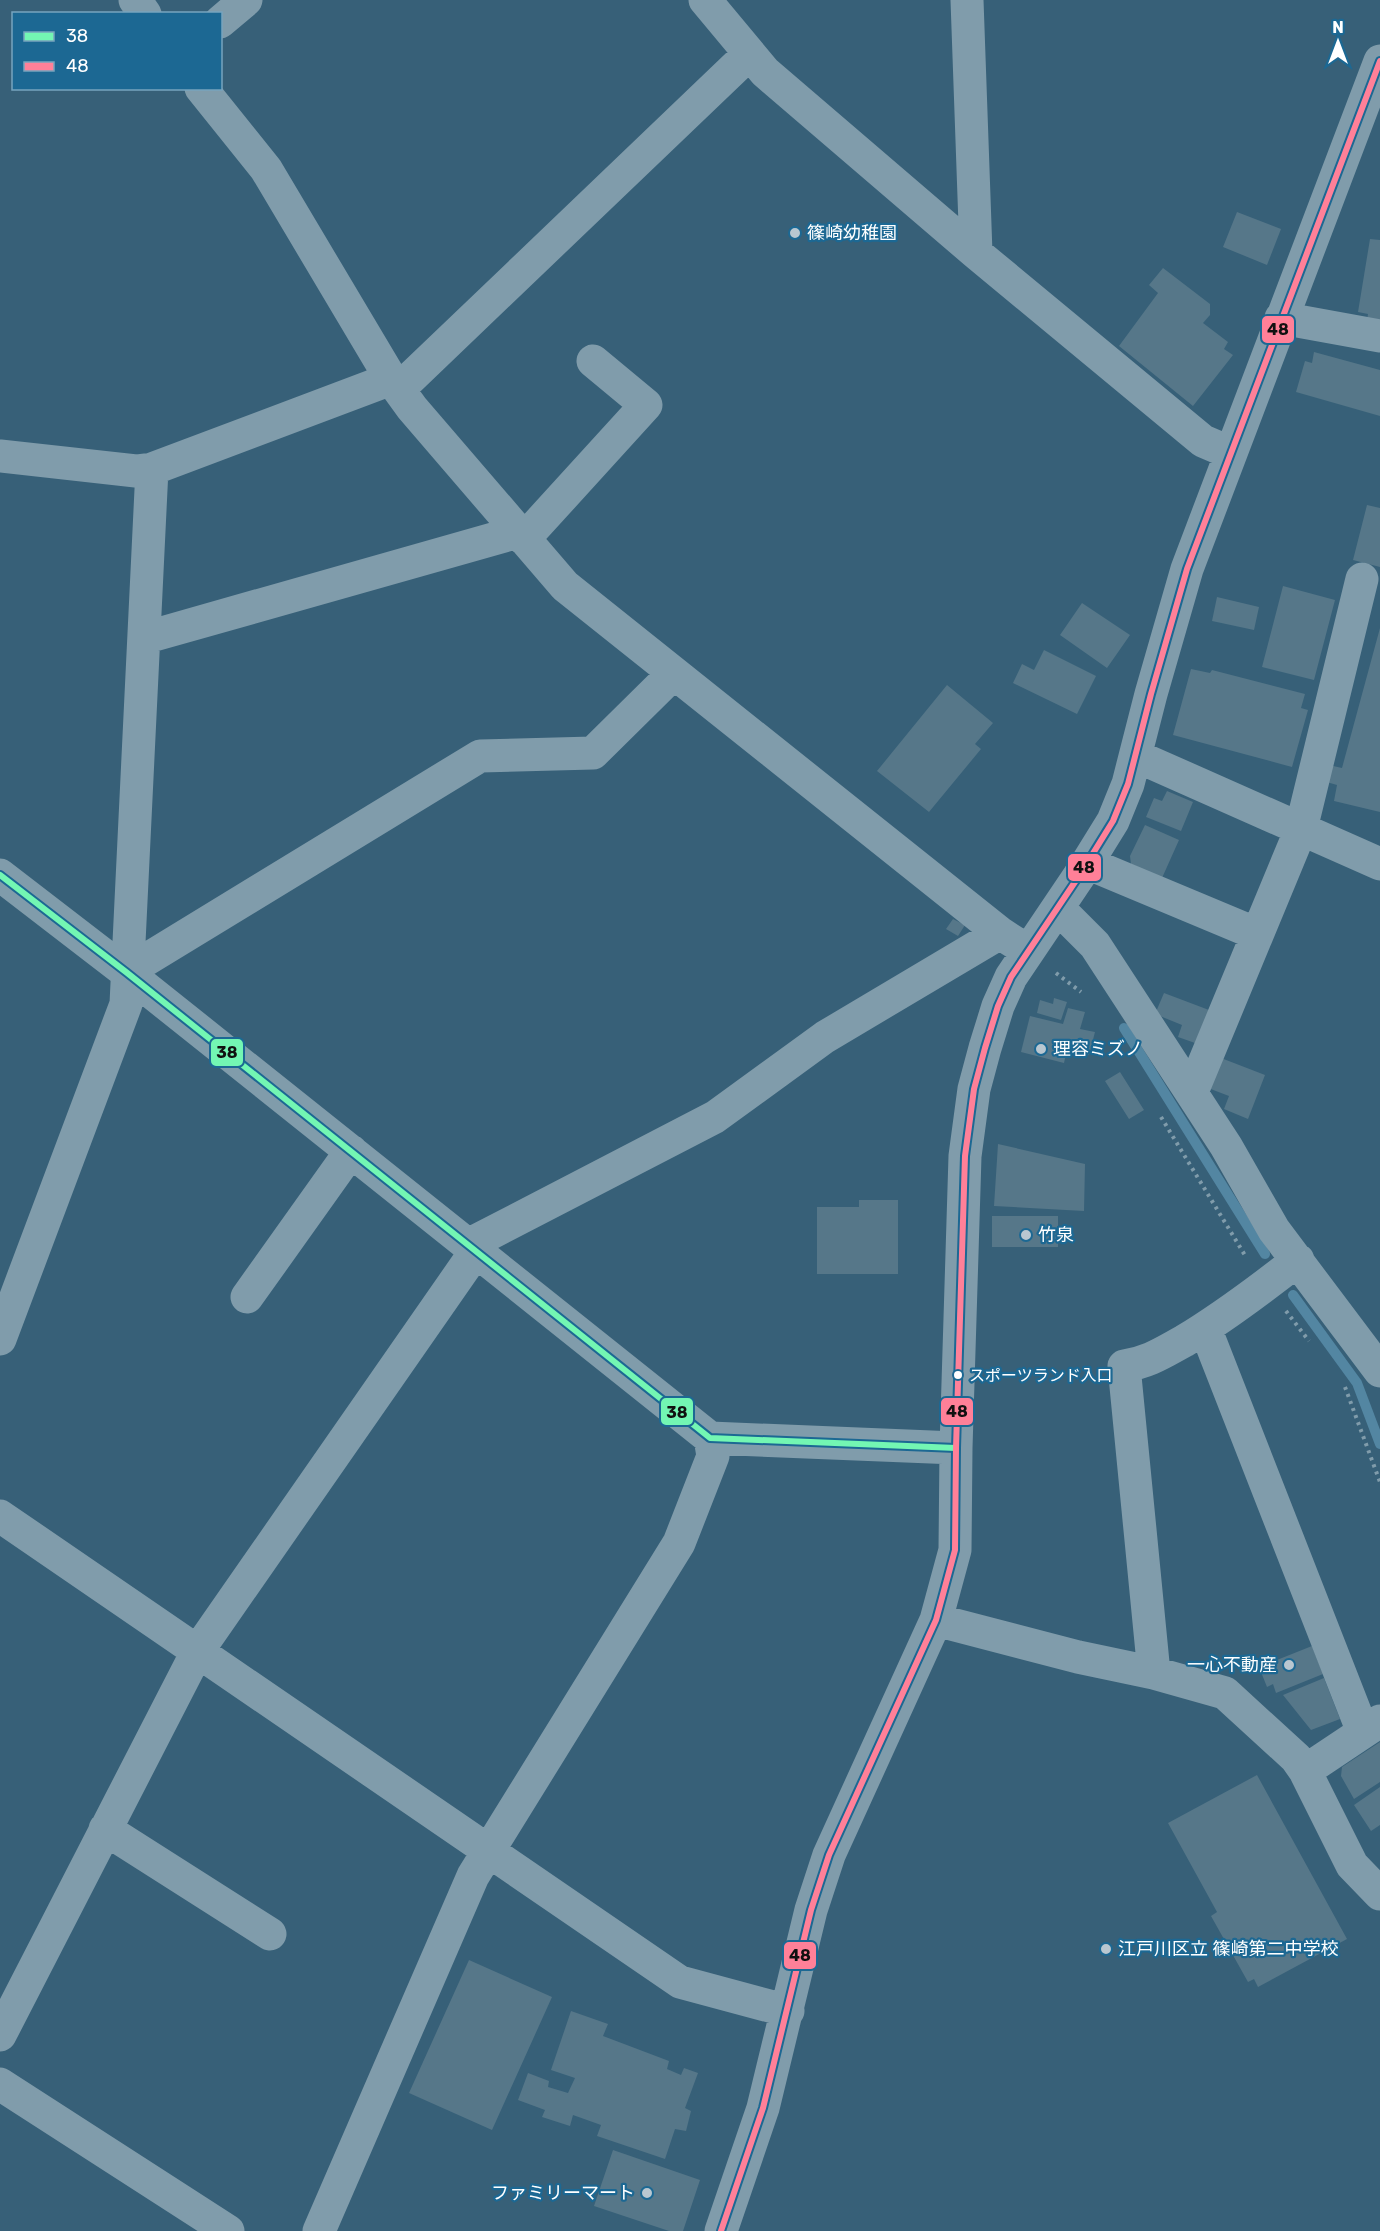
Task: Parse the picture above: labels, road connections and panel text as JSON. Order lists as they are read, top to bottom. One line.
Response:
{"places":["篠崎幼稚園","理容ミズノ","竹泉","スポーツランド入口","一心不動産","江戸川区立 篠崎第二中学校","ファミリーマート"],"lines":["transit line 48","transit line 38"],"legend":["38","48"],"north":"top"}
